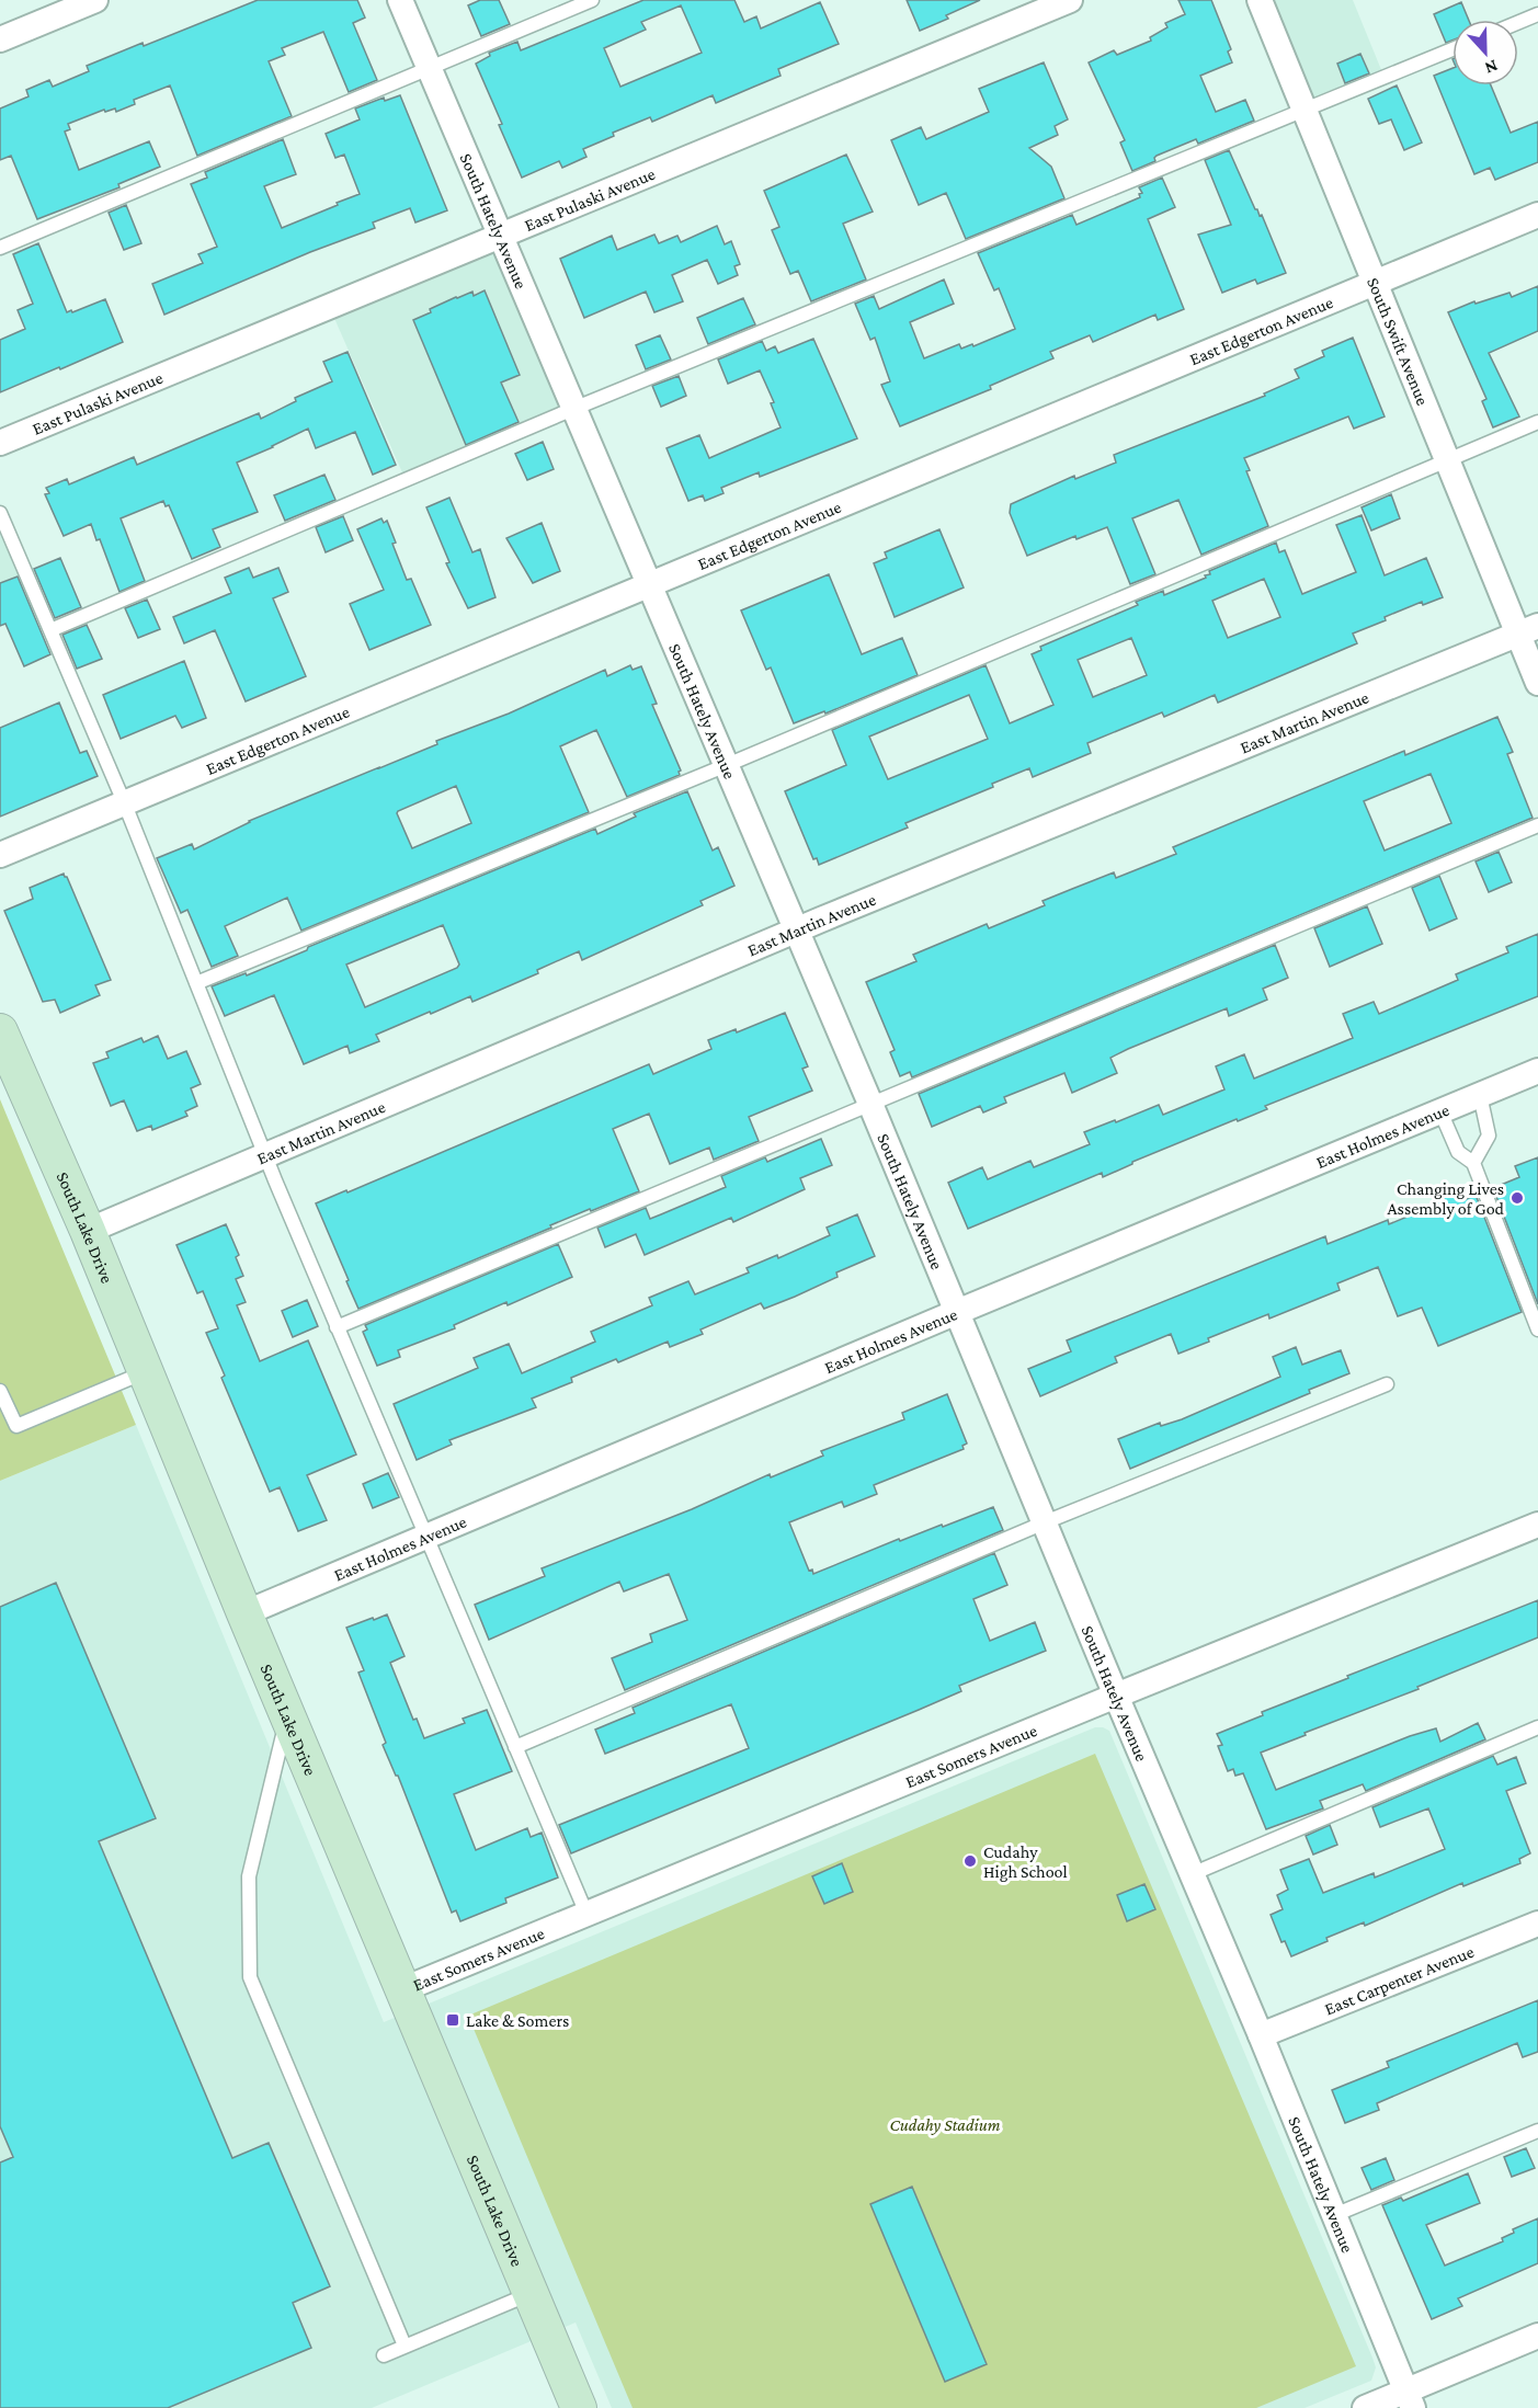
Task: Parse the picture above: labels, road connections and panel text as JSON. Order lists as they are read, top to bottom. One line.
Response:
{"streets":{"main road":["South Lake Drive"],"street":["East Pulaski Avenue","South Hately Avenue","East Edgerton Avenue","South Swift Avenue","East Martin Avenue","East Holmes Avenue","East Somers Avenue","East Carpenter Avenue"]},"crossings":[["East Pulaski Avenue","South Hately Avenue"],["South Hately Avenue","East Edgerton Avenue"],["South Hately Avenue","East Martin Avenue"],["South Hately Avenue","East Holmes Avenue"],["South Hately Avenue","East Somers Avenue"],["South Hately Avenue","East Carpenter Avenue"],["East Edgerton Avenue","South Swift Avenue"],["South Swift Avenue","East Martin Avenue"],["East Martin Avenue","South Lake Drive"],["East Holmes Avenue","South Lake Drive"],["South Lake Drive","East Somers Avenue"]],"parks":["Cudahy Stadium"],"places":{"other":["Changing Lives Assembly of God","Cudahy High School"],"transit":["Lake & Somers"]},"north":"bottom"}
